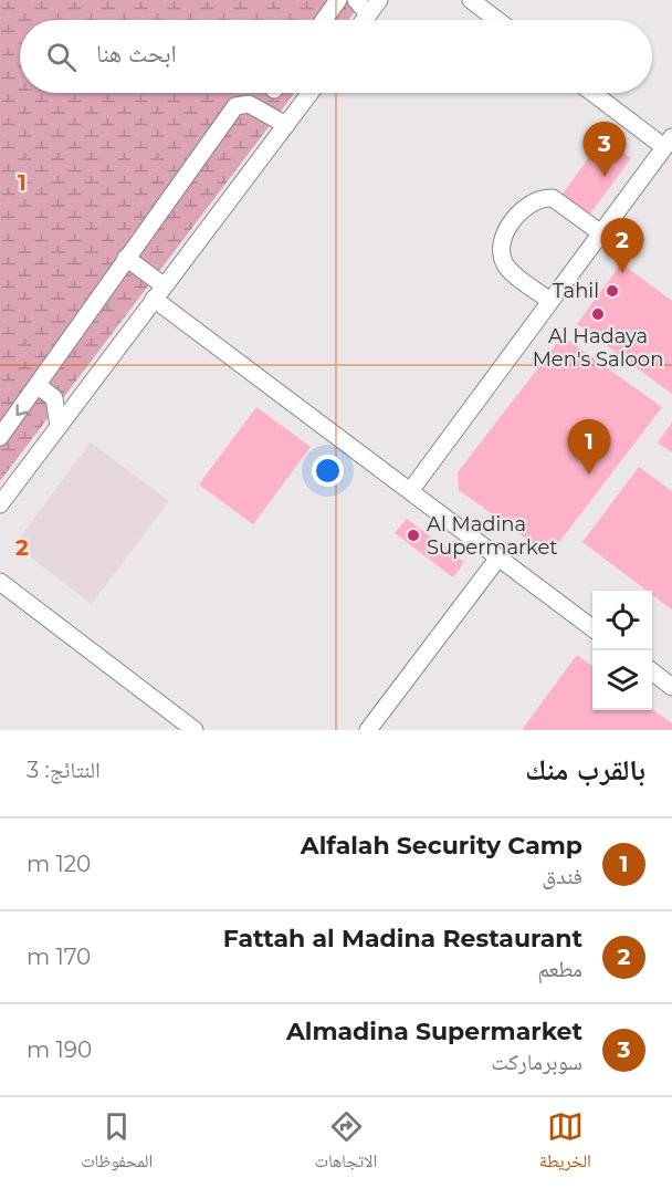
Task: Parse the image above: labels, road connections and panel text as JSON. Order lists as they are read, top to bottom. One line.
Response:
{"places":["Tahil","Al Hadaya Men's Saloon","Al Madina Supermarket"],"page":{"search":"ابحث هنا","pins":["3","2","1"],"heading":["بالقرب منك","النتائج: 3"],"list":[{"mark":"1","name":"Alfalah Security Camp","note":"فندق","value":"120 m"},{"mark":"2","name":"Fattah al Madina Restaurant","note":"مطعم","value":"170 m"},{"mark":"3","name":"Almadina Supermarket","note":"سوبرماركت","value":"190 m"}],"nav":["الخريطة","الاتجاهات","المحفوظات"]},"grid":{"rows":["1","2"]}}
